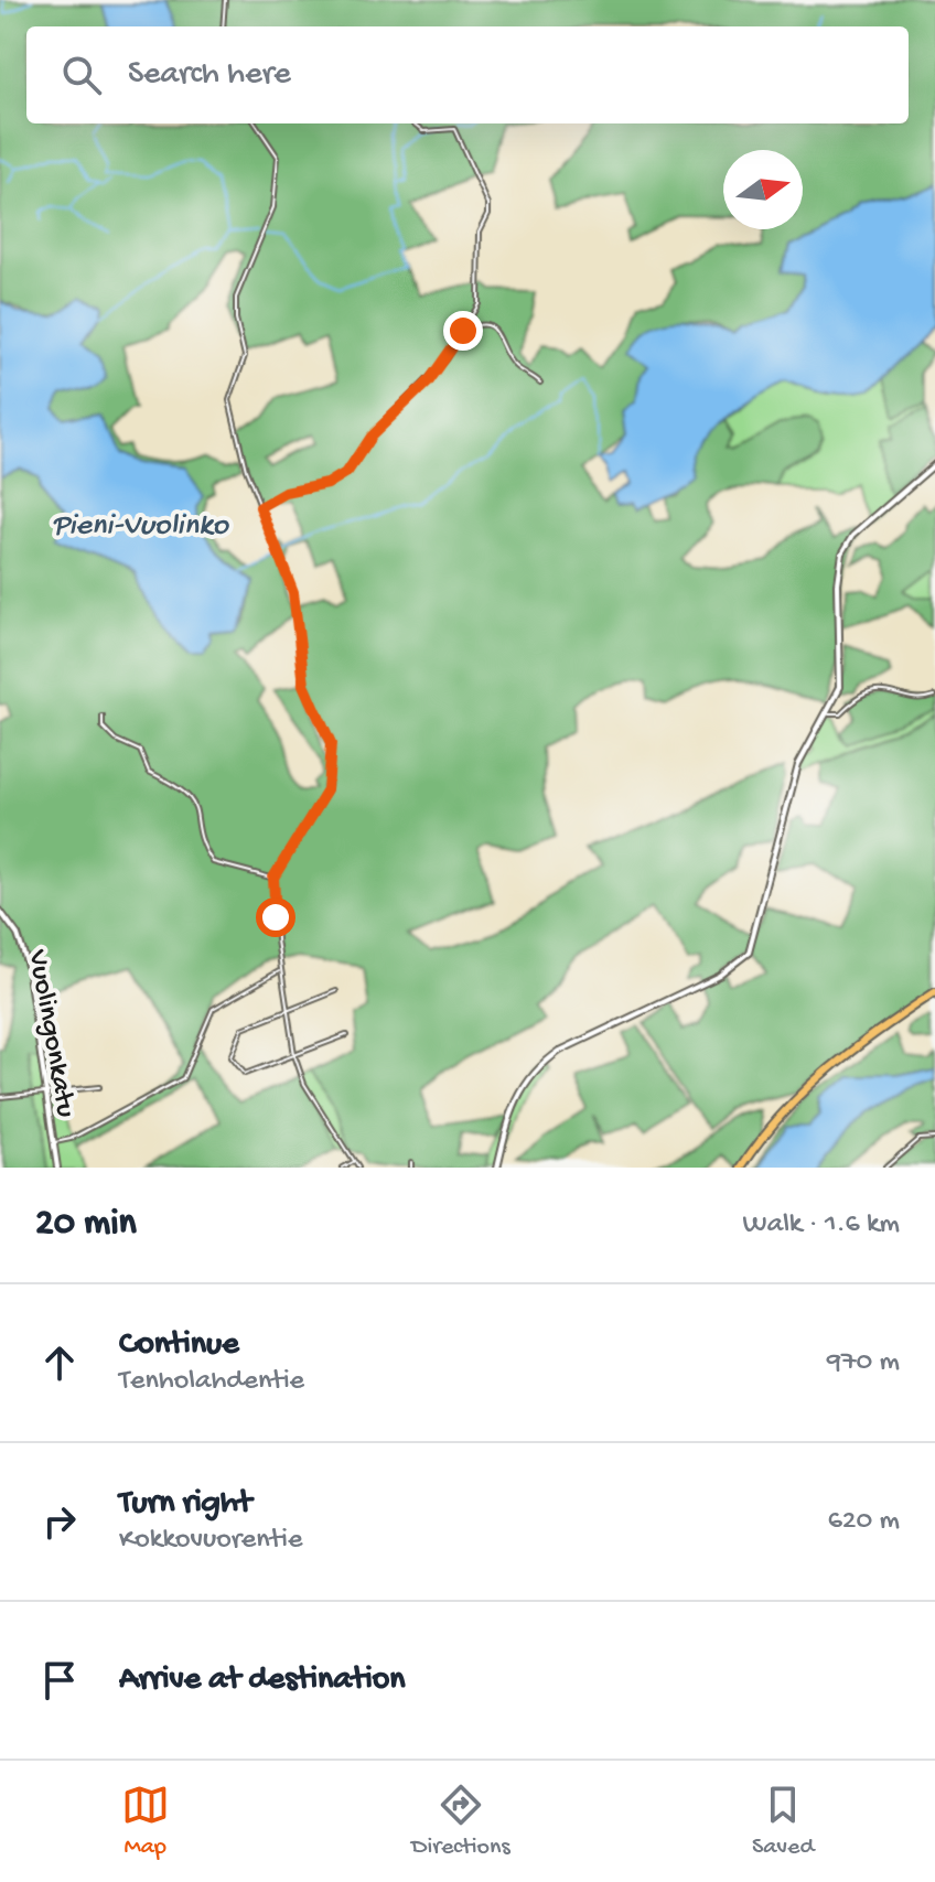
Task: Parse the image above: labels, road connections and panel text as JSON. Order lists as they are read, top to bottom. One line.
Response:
{"streets":{"street":["Vuolingonkatu"]},"water":["Pieni-Vuolinko"],"north":"right","page":{"search":"Search here","heading":["20 min","Walk · 1.6 km"],"list":[["Continue","Tenholahdentie","970 m"],["Turn right","Kokkovuorentie","620 m"],"Arrive at destination"],"nav":["Map","Directions","Saved"]}}
